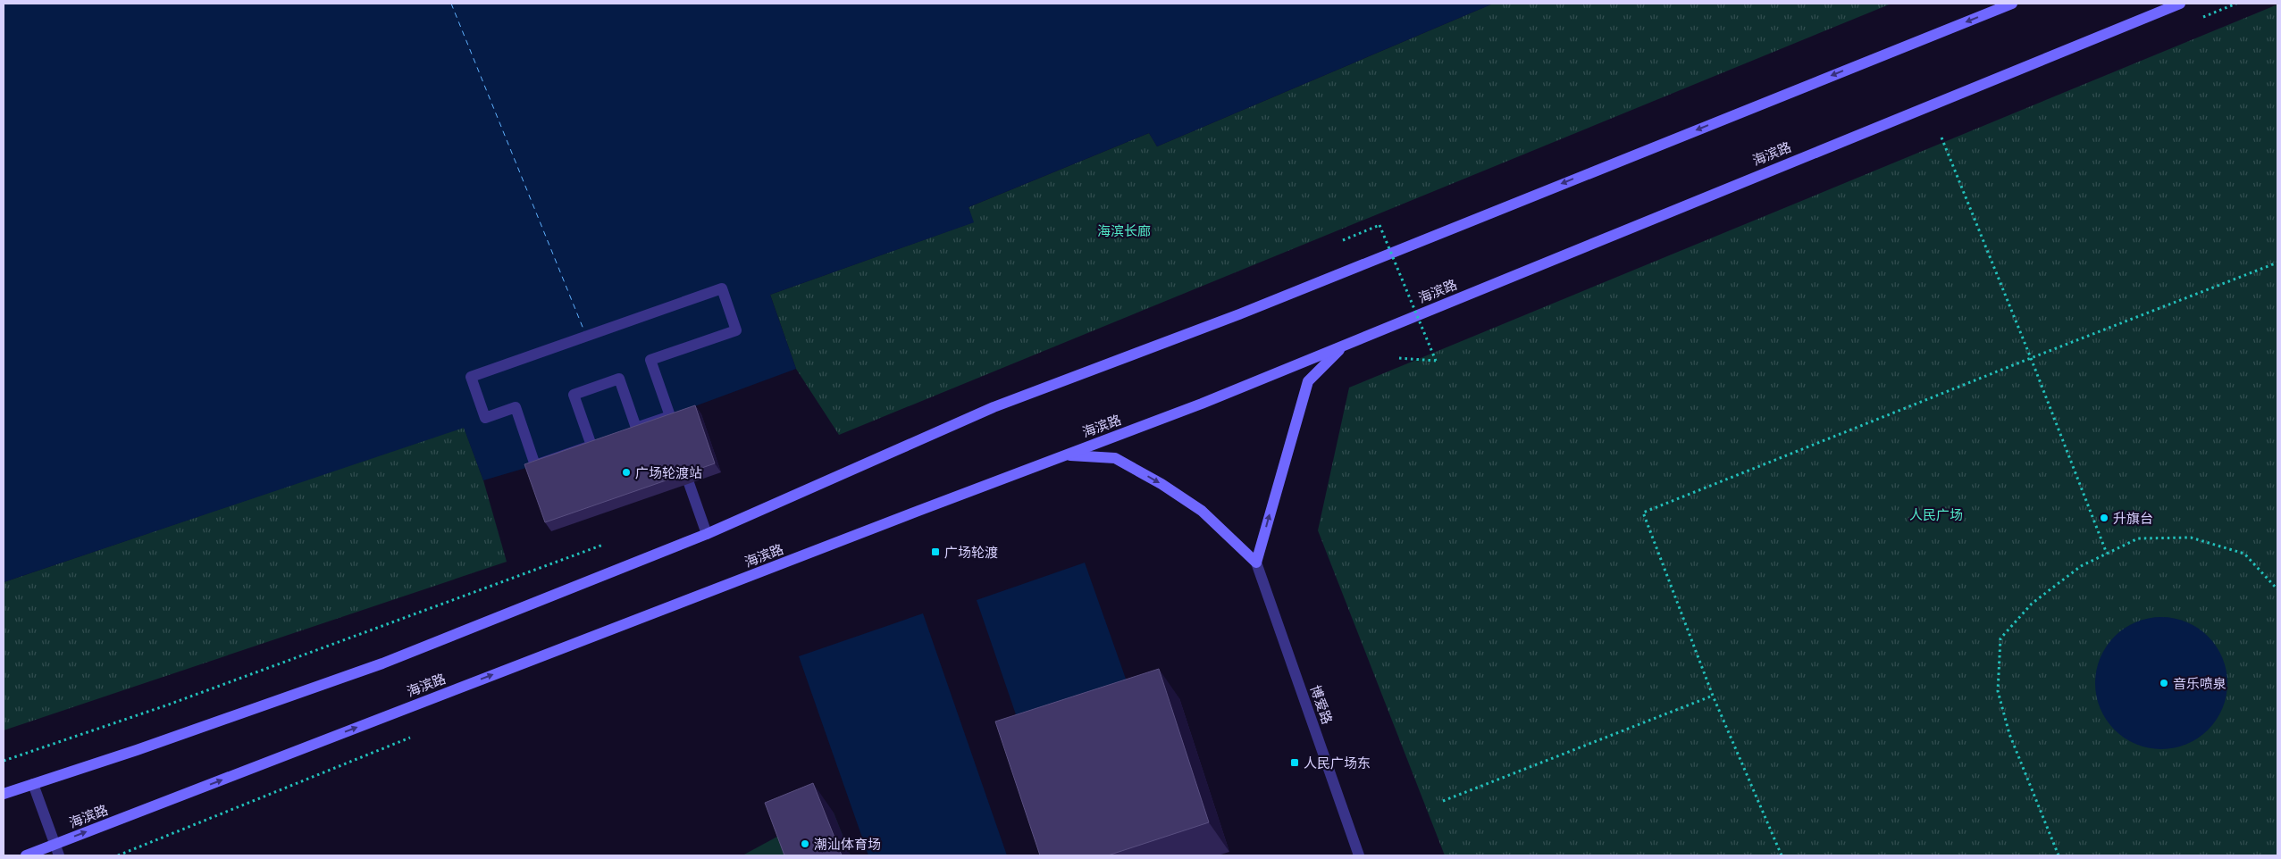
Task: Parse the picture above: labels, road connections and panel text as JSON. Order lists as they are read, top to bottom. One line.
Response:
{"streets":{"main road":["海滨路"],"street":["博爱路"]},"parks":["海滨长廊","人民广场"],"places":{"other":["广场轮渡站","升旗台","音乐喷泉","潮汕体育场"],"transit":["广场轮渡","人民广场东"]}}
